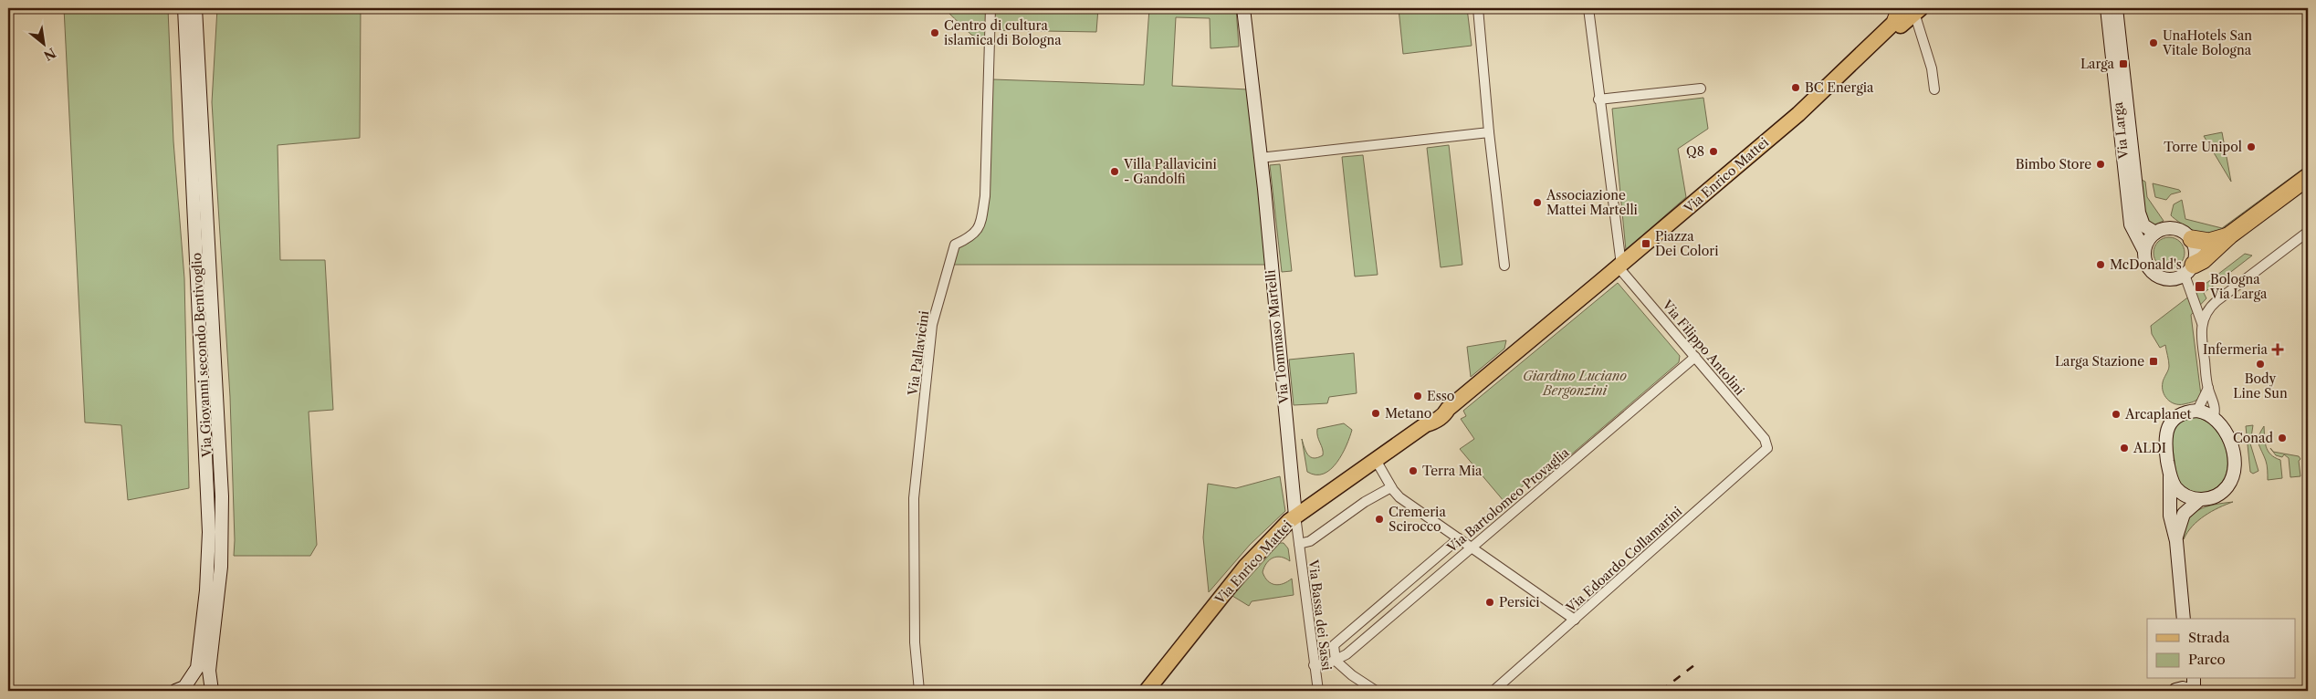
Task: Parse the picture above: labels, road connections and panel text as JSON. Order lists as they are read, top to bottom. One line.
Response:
{"streets":{"main road":["Via Larga","Via Enrico Mattei","Via Tommaso Martelli","Via Giovanni secondo Bentivoglio"],"street":["Via Filippo Antolini","Via Pallavicini","Via Bartolomeo Provaglia","Via Edoardo Collamarini","Via Bassa dei Sassi"]},"crossings":[["Via Enrico Mattei","Via Tommaso Martelli"],["Via Enrico Mattei","Via Filippo Antolini"],["Via Enrico Mattei","Via Bassa dei Sassi"],["Via Tommaso Martelli","Via Bassa dei Sassi"],["Via Filippo Antolini","Via Bartolomeo Provaglia"],["Via Filippo Antolini","Via Edoardo Collamarini"],["Via Bartolomeo Provaglia","Via Bassa dei Sassi"]],"parks":["Giardino Luciano Bergonzini"],"places":{"other":["Centro di cultura islamica di Bologna","UnaHotels San Vitale Bologna","BC Energia","Torre Unipol","Q8","Bimbo Store","Villa Pallavicini - Gandolfi","Associazione Mattei Martelli","McDonald's","Body Line Sun","Esso","Metano","Arcaplanet","Conad","ALDI","Terra Mia","Cremeria Scirocco","Persici"],"transit":["Larga","Piazza Dei Colori","Bologna Via Larga","Larga Stazione"],"health":["Infermeria"]},"legend":["Strada","Parco"],"north":"bottom right"}
